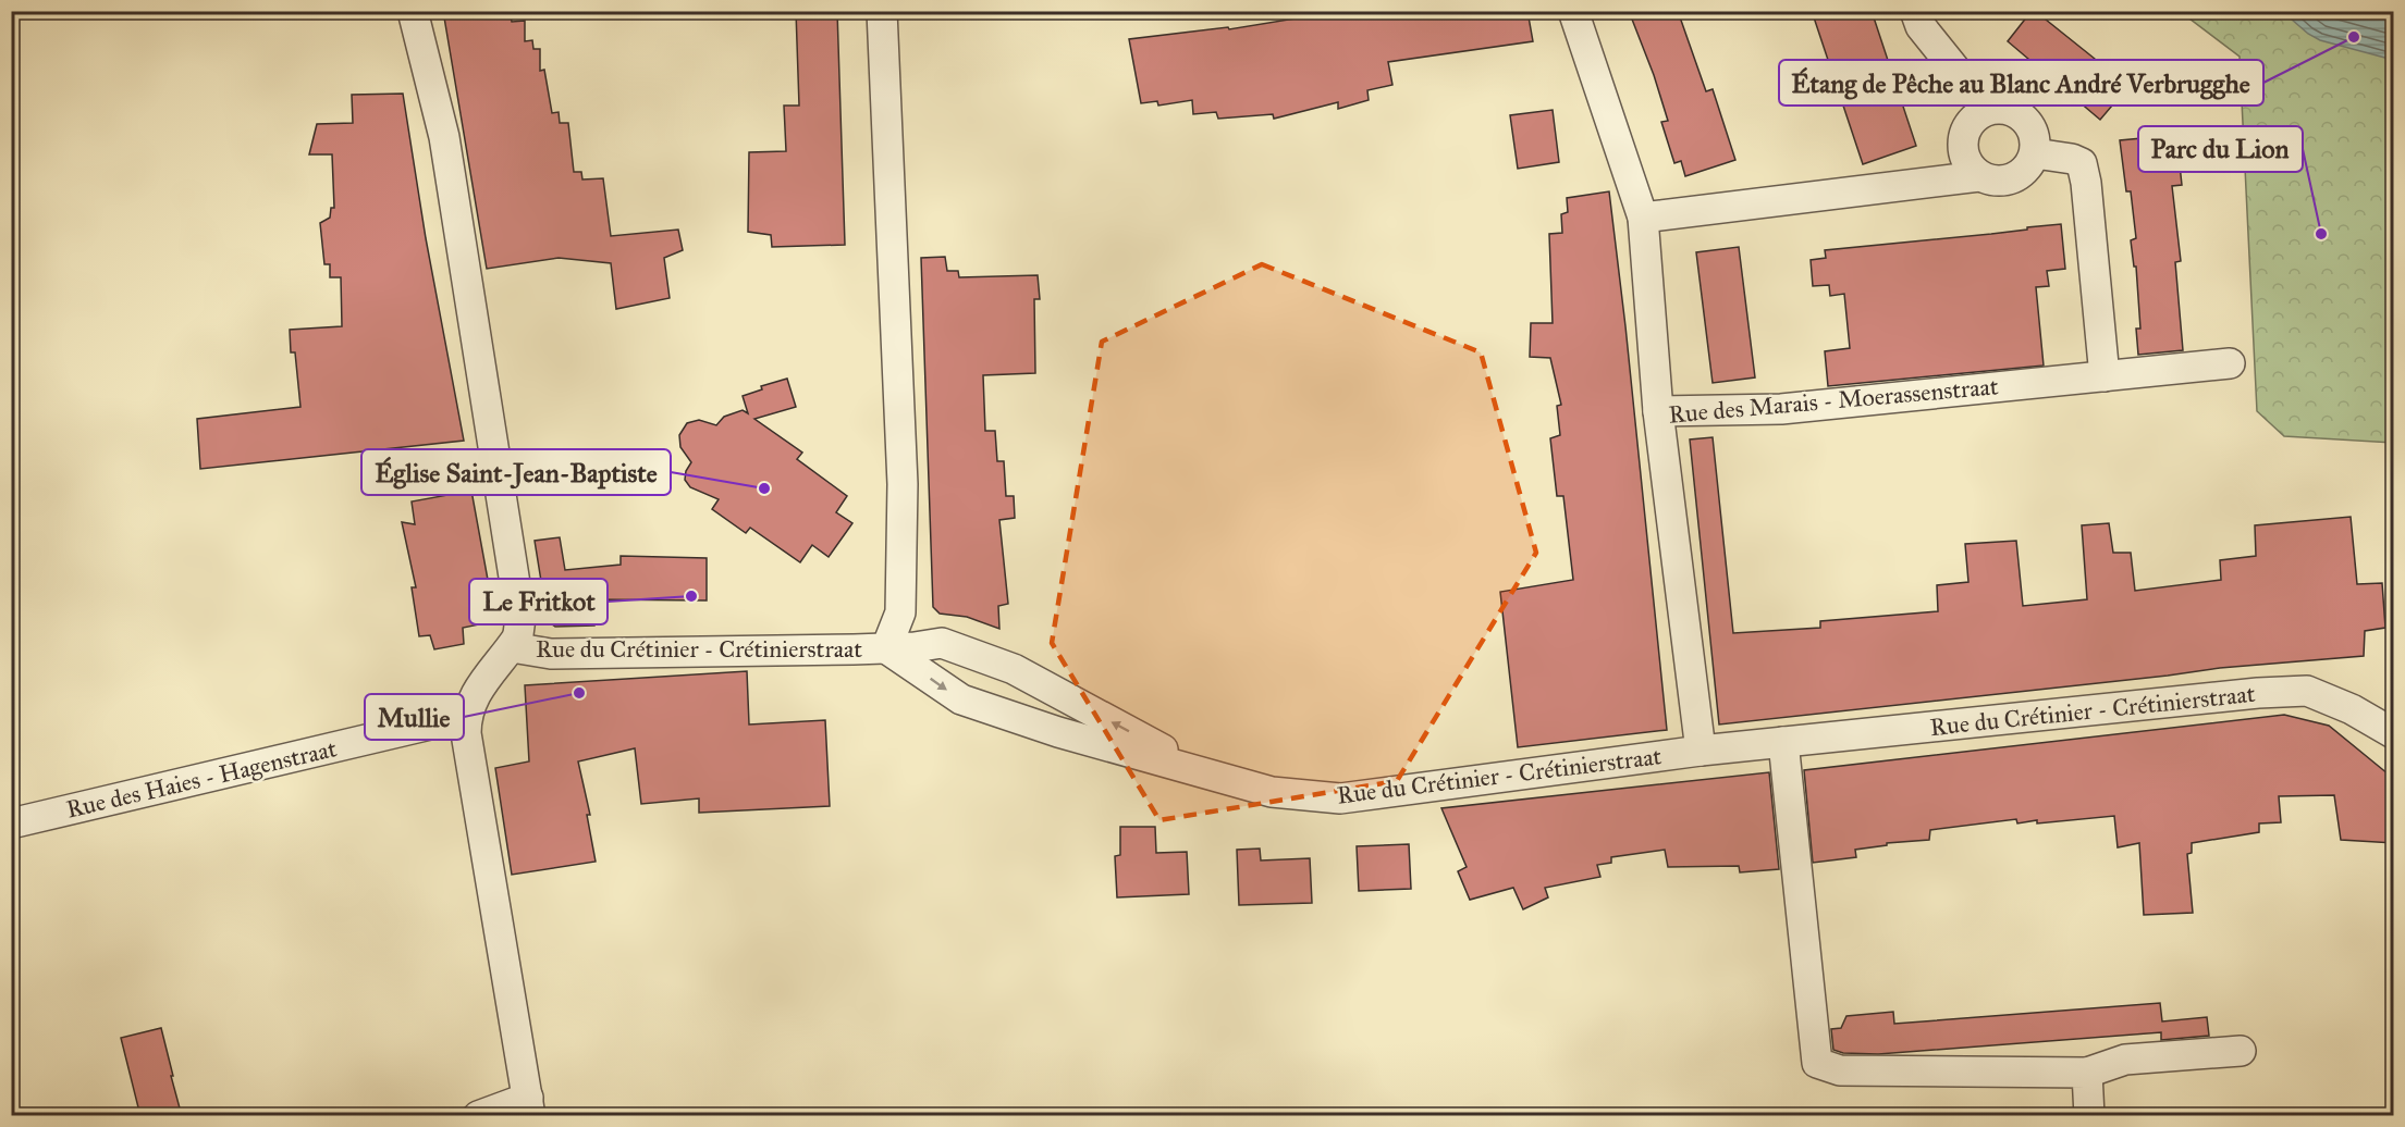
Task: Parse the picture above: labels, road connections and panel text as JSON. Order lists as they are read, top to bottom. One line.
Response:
{"streets":{"street":["Rue des Marais - Moerassenstraat","Rue du Crétinier - Crétinierstraat","Rue des Haies - Hagenstraat"]},"crossings":[["Rue des Marais - Moerassenstraat","Rue du Crétinier - Crétinierstraat"]],"places":["Étang de Pêche au Blanc André Verbrugghe","Parc du Lion","Église Saint-Jean-Baptiste","Le Fritkot","Mullie"]}
